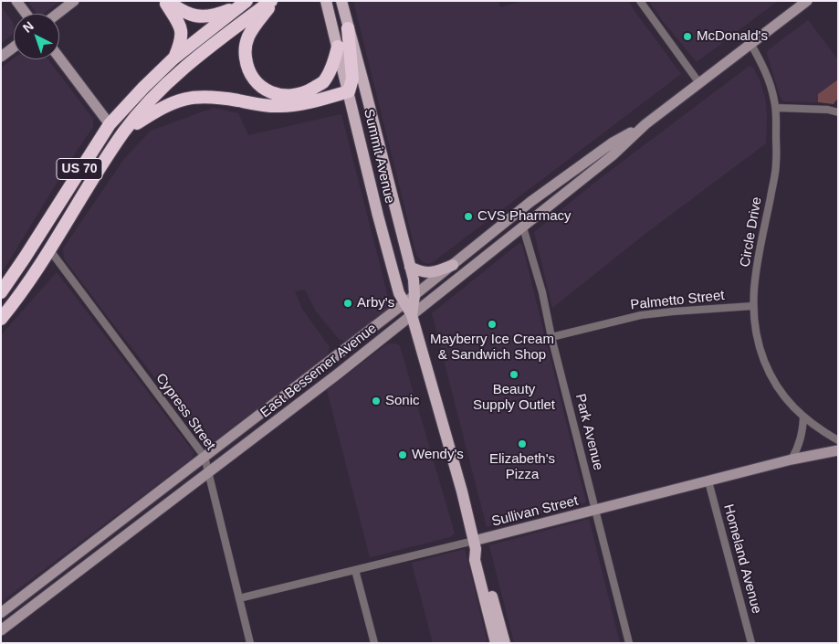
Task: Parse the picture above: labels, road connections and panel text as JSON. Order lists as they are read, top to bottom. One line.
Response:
{"streets":{"highway":["US 70"],"main road":["Summit Avenue","East Bessemer Avenue","Sullivan Street"],"street":["Circle Drive","Palmetto Street","Cypress Street","Park Avenue","Homeland Avenue"]},"crossings":[["Summit Avenue","East Bessemer Avenue"],["Summit Avenue","Sullivan Street"],["US 70","Cypress Street"],["Circle Drive","Palmetto Street"],["Circle Drive","East Bessemer Avenue"],["Palmetto Street","Park Avenue"],["East Bessemer Avenue","Cypress Street"],["East Bessemer Avenue","Park Avenue"],["Cypress Street","Sullivan Street"],["Park Avenue","Sullivan Street"],["Sullivan Street","Homeland Avenue"]],"places":["McDonald's","CVS Pharmacy","Arby's","Mayberry Ice Cream & Sandwich Shop","Beauty Supply Outlet","Sonic","Elizabeth's Pizza","Wendy's"],"north":"top left"}
